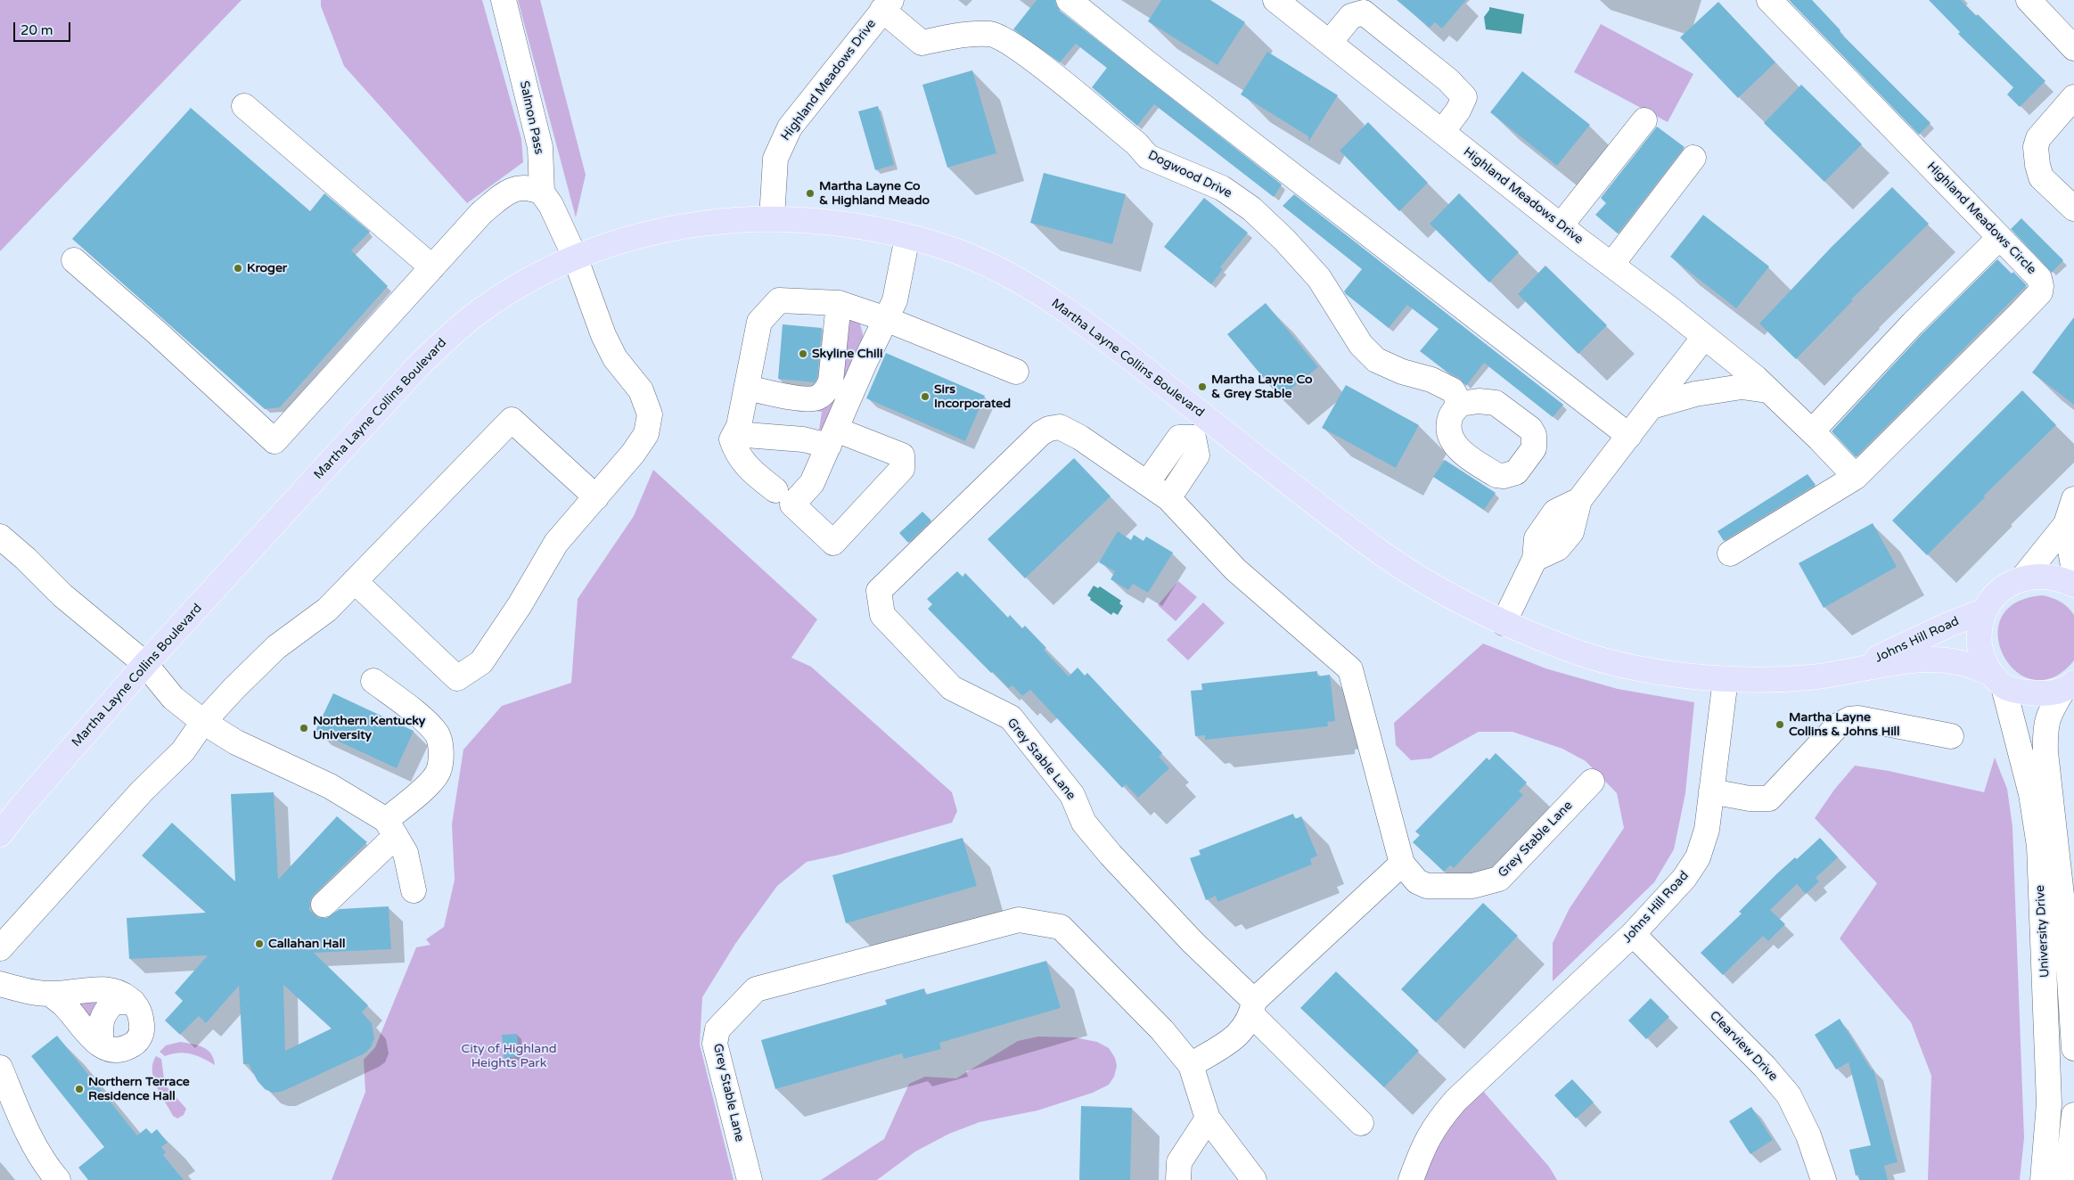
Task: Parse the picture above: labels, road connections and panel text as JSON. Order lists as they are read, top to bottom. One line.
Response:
{"streets":{"main road":["Martha Layne Collins Boulevard","Johns Hill Road"],"street":["Highland Meadows Drive","Salmon Pass","Dogwood Drive","Highland Meadows Circle","Grey Stable Lane","University Drive","Clearview Drive"]},"crossings":[["Highland Meadows Drive","Dogwood Drive"],["Highland Meadows Drive","Martha Layne Collins Boulevard"],["Salmon Pass","Martha Layne Collins Boulevard"],["Martha Layne Collins Boulevard","Johns Hill Road"],["Johns Hill Road","University Drive"],["Johns Hill Road","Clearview Drive"]],"parks":["City of Highland Heights Park"],"places":["Martha Layne Co & Highland Meado","Kroger","Skyline Chili","Martha Layne Co & Grey Stable","Sirs Incorporated","Martha Layne Collins & Johns Hill","Northern Kentucky University","Callahan Hall","Northern Terrace Residence Hall"],"scale_bar":"20 m"}
